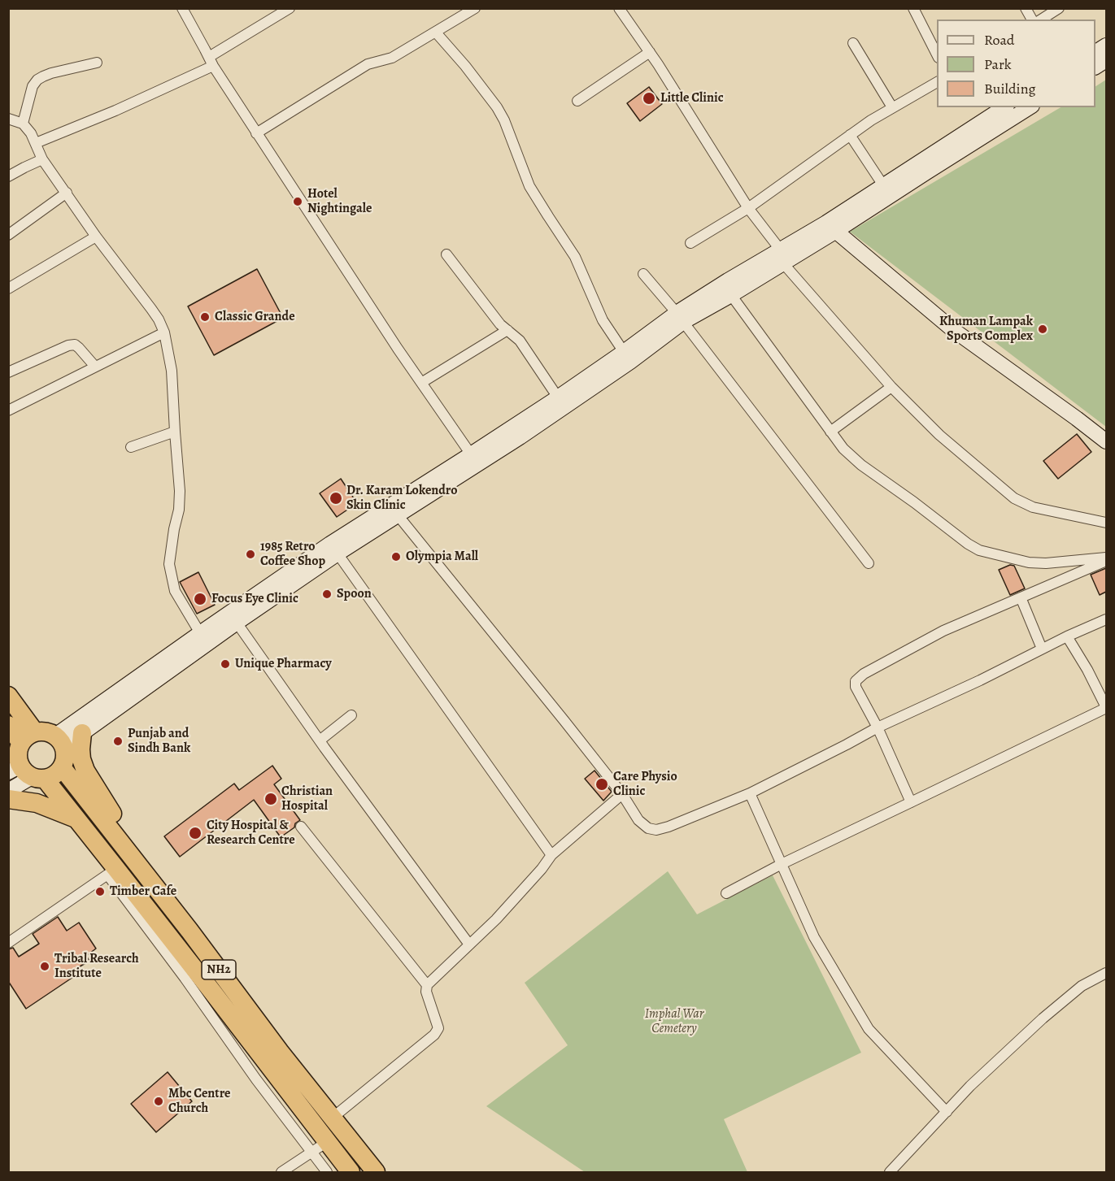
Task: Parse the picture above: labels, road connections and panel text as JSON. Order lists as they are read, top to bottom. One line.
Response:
{"streets":{"highway":["NH2"]},"parks":["Imphal War Cemetery"],"places":["Little Clinic","Hotel Nightingale","Classic Grande","Khuman Lampak Sports Complex","Dr. Karam Lokendro Skin Clinic","1985 Retro Coffee Shop","Olympia Mall","Spoon","Focus Eye Clinic","Unique Pharmacy","Punjab and Sindh Bank","Care Physio Clinic","Christian Hospital","City Hospital & Research Centre","Timber Cafe","Tribal Research Institute","Mbc Centre Church"],"legend":["Road","Park","Building"]}
